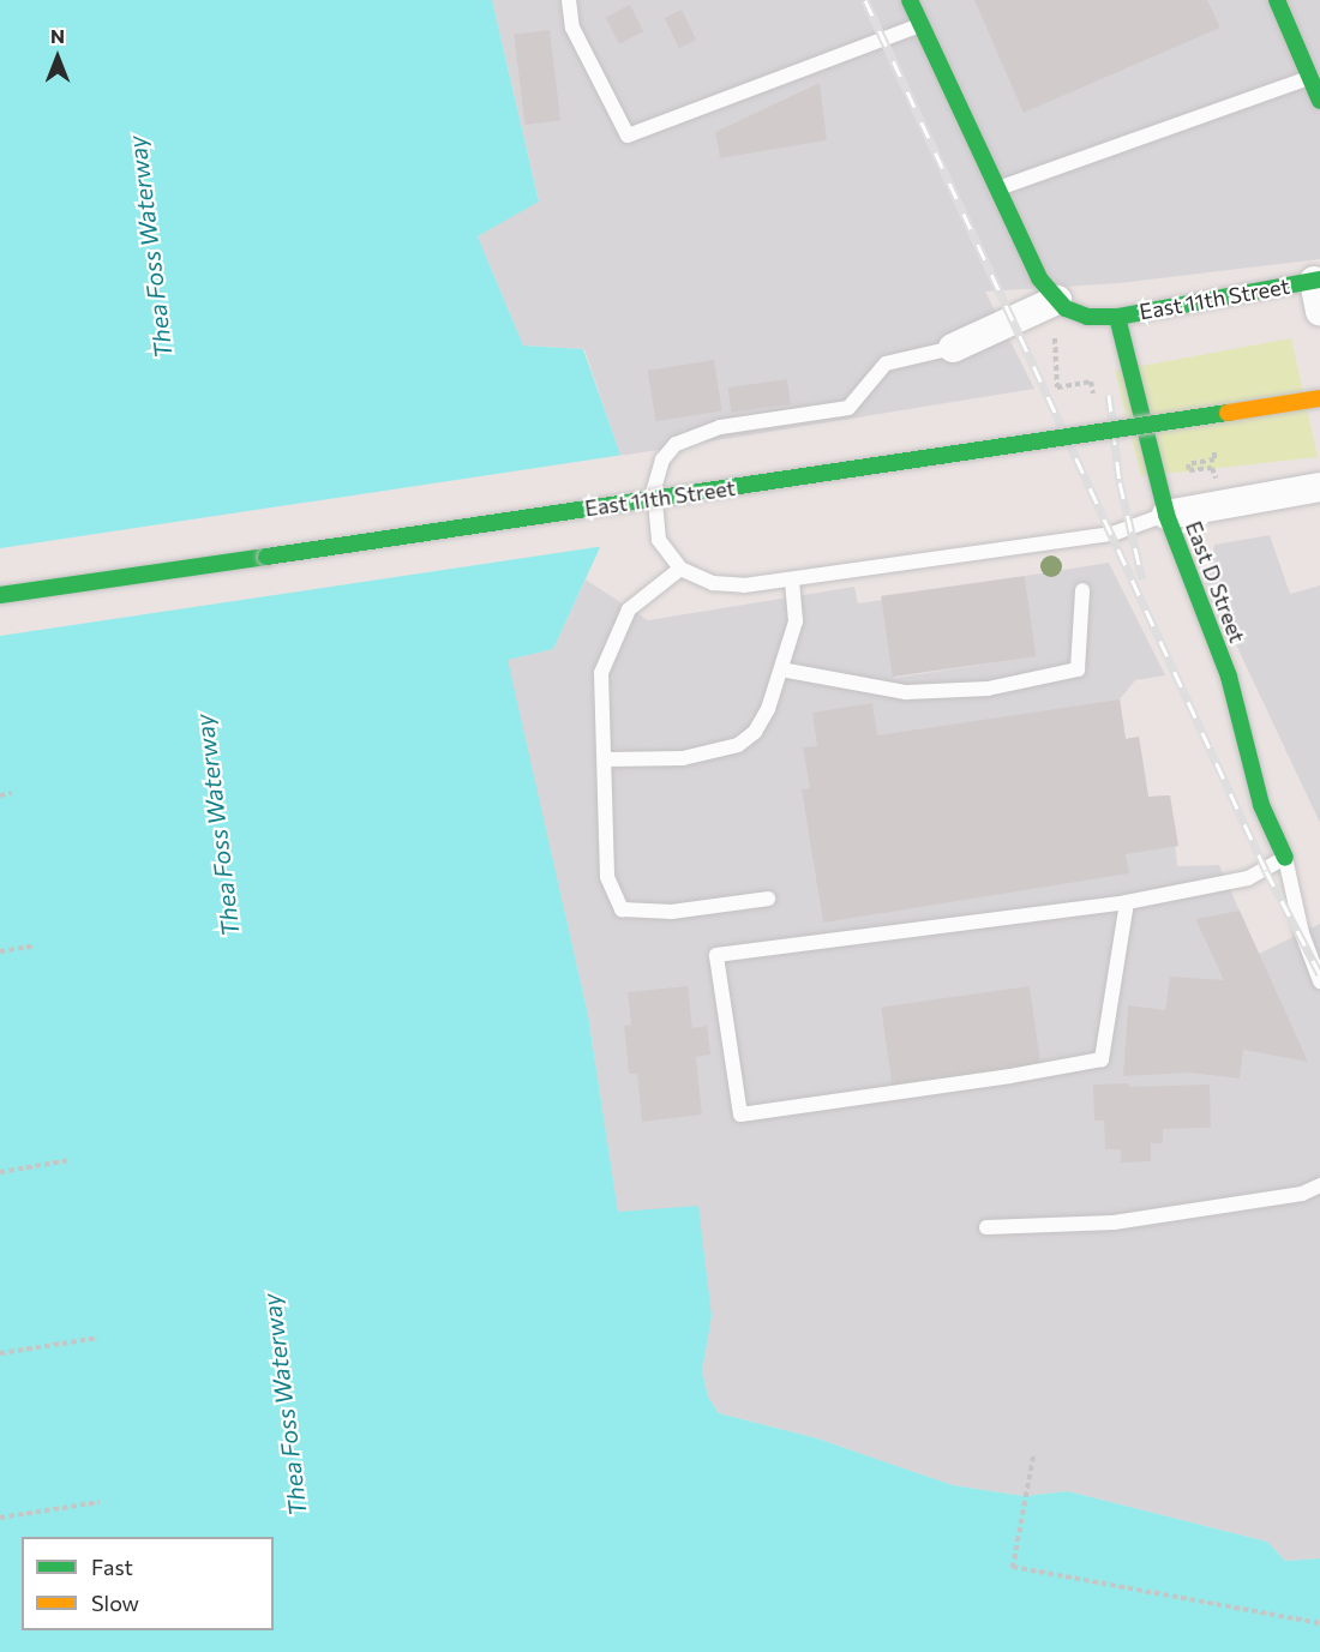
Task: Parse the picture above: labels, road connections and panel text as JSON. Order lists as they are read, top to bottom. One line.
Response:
{"streets":{"street":["East 11th Street","East D Street"]},"crossings":[["East 11th Street","East D Street"]],"water":["Thea Foss Waterway"],"legend":["Fast","Slow"],"north":"top"}
